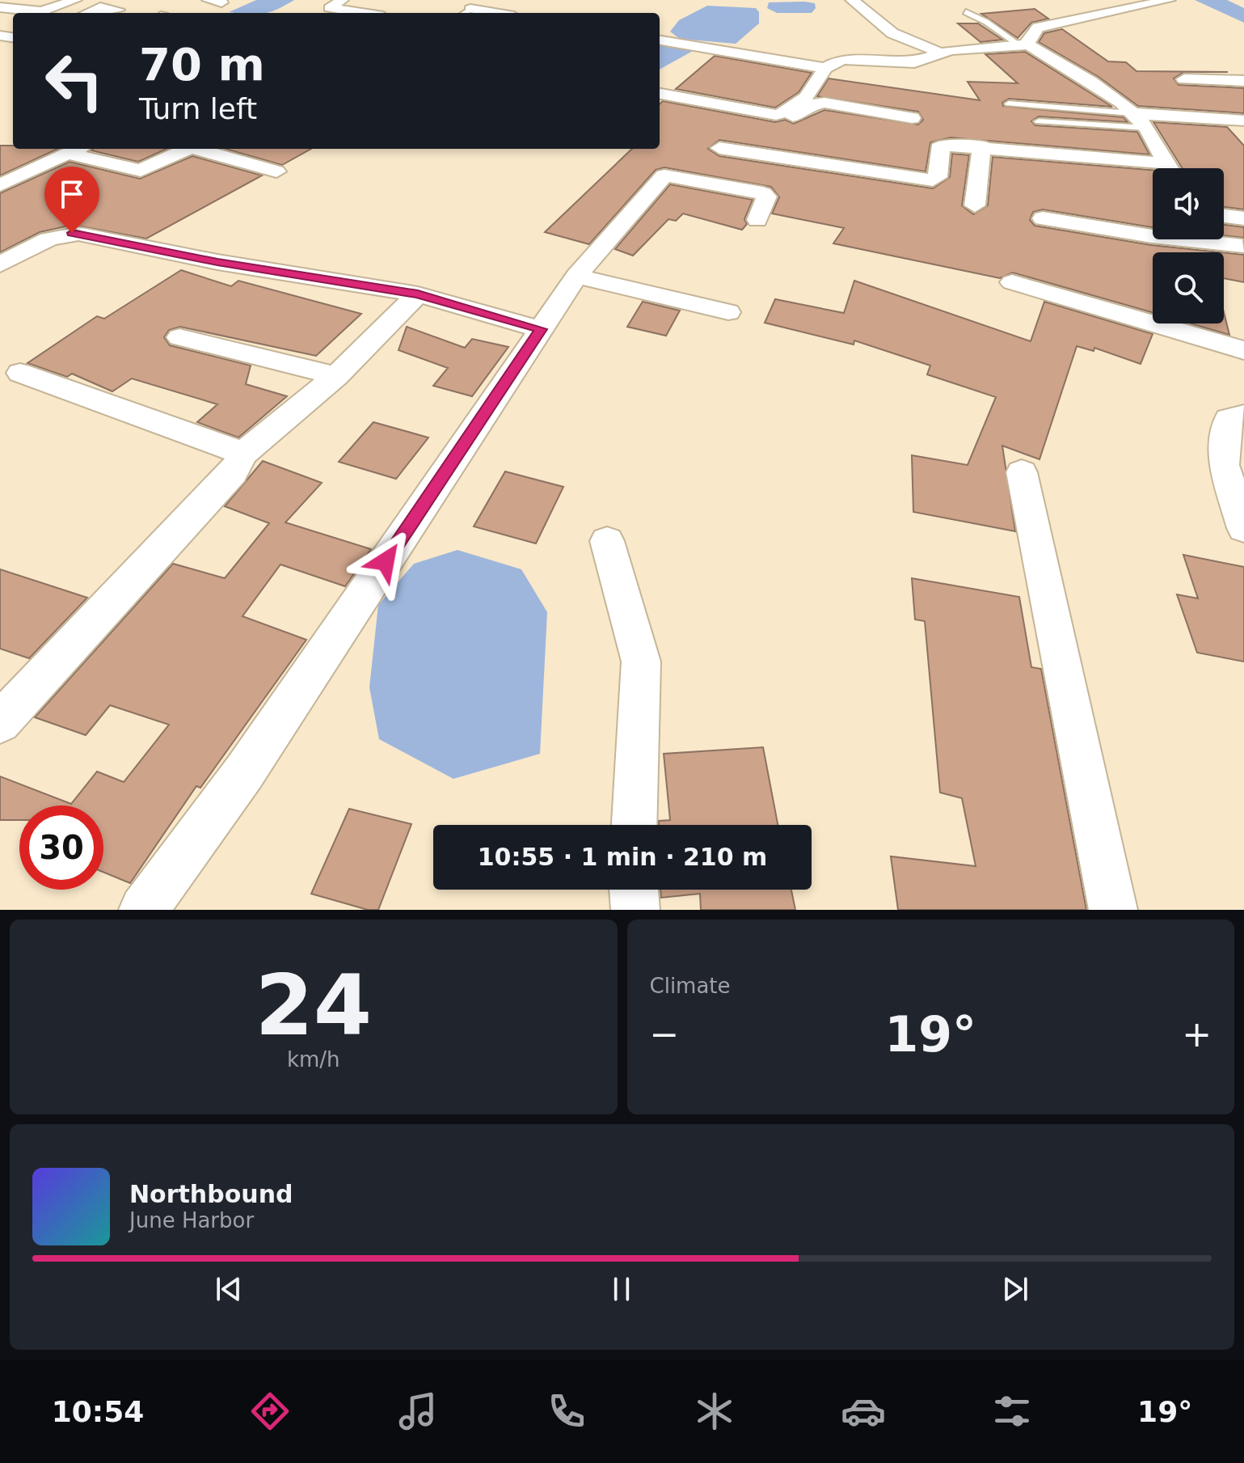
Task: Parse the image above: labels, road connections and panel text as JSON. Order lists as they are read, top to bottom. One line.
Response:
{"page":{"turn":["70 m","Turn left"],"limit":"30","trip":"10:55 · 1 min · 210 m","tile":[["24","km/h"],"Climate"],"heat":["−","19°","+"],"song":["Northbound","June Harbor"],"tabs":["10:54","19°"]}}
